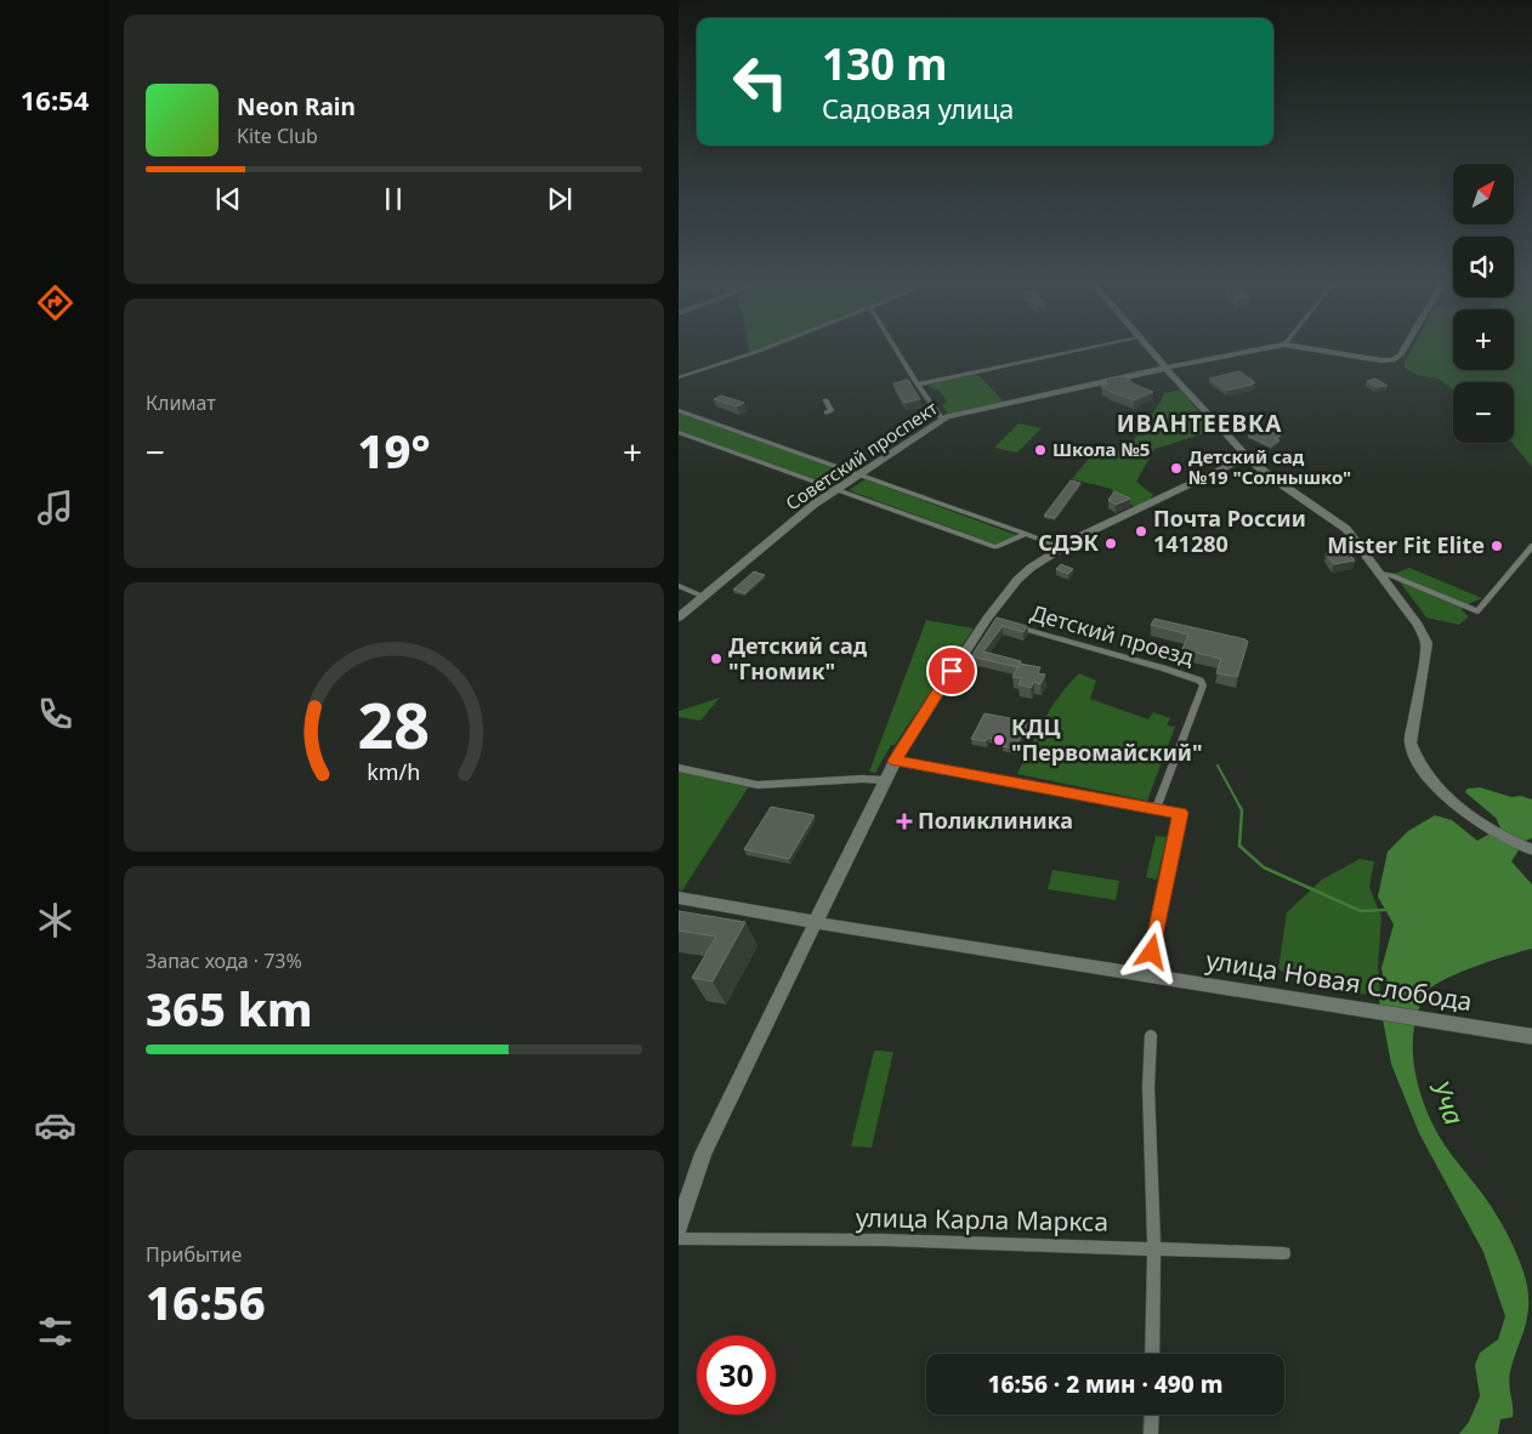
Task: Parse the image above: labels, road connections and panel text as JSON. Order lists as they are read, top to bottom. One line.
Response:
{"streets":{"street":["Советский проспект","Детский проезд","улица Новая Слобода","улица Карла Маркса"]},"districts":["ИВАНТЕЕВКА"],"water":["Уча"],"places":{"other":["Школа №5","Детский сад №19 \"Солнышко\"","Почта России 141280","СДЭК","Mister Fit Elite","Детский сад \"Гномик\"","КДЦ \"Первомайский\""],"health":["Поликлиника"]},"north":"top right","page":{"tabs":"16:54","turn":["130 m","Садовая улица"],"song":["Neon Rain","Kite Club"],"map_buttons":["+","−"],"tile":["Климат",["Запас хода · 73%","365 km"],["Прибытие","16:56"]],"heat":["−","19°","+"],"limit":"30","trip":"16:56 · 2 мин · 490 m","gauge":["28","km/h"]}}
